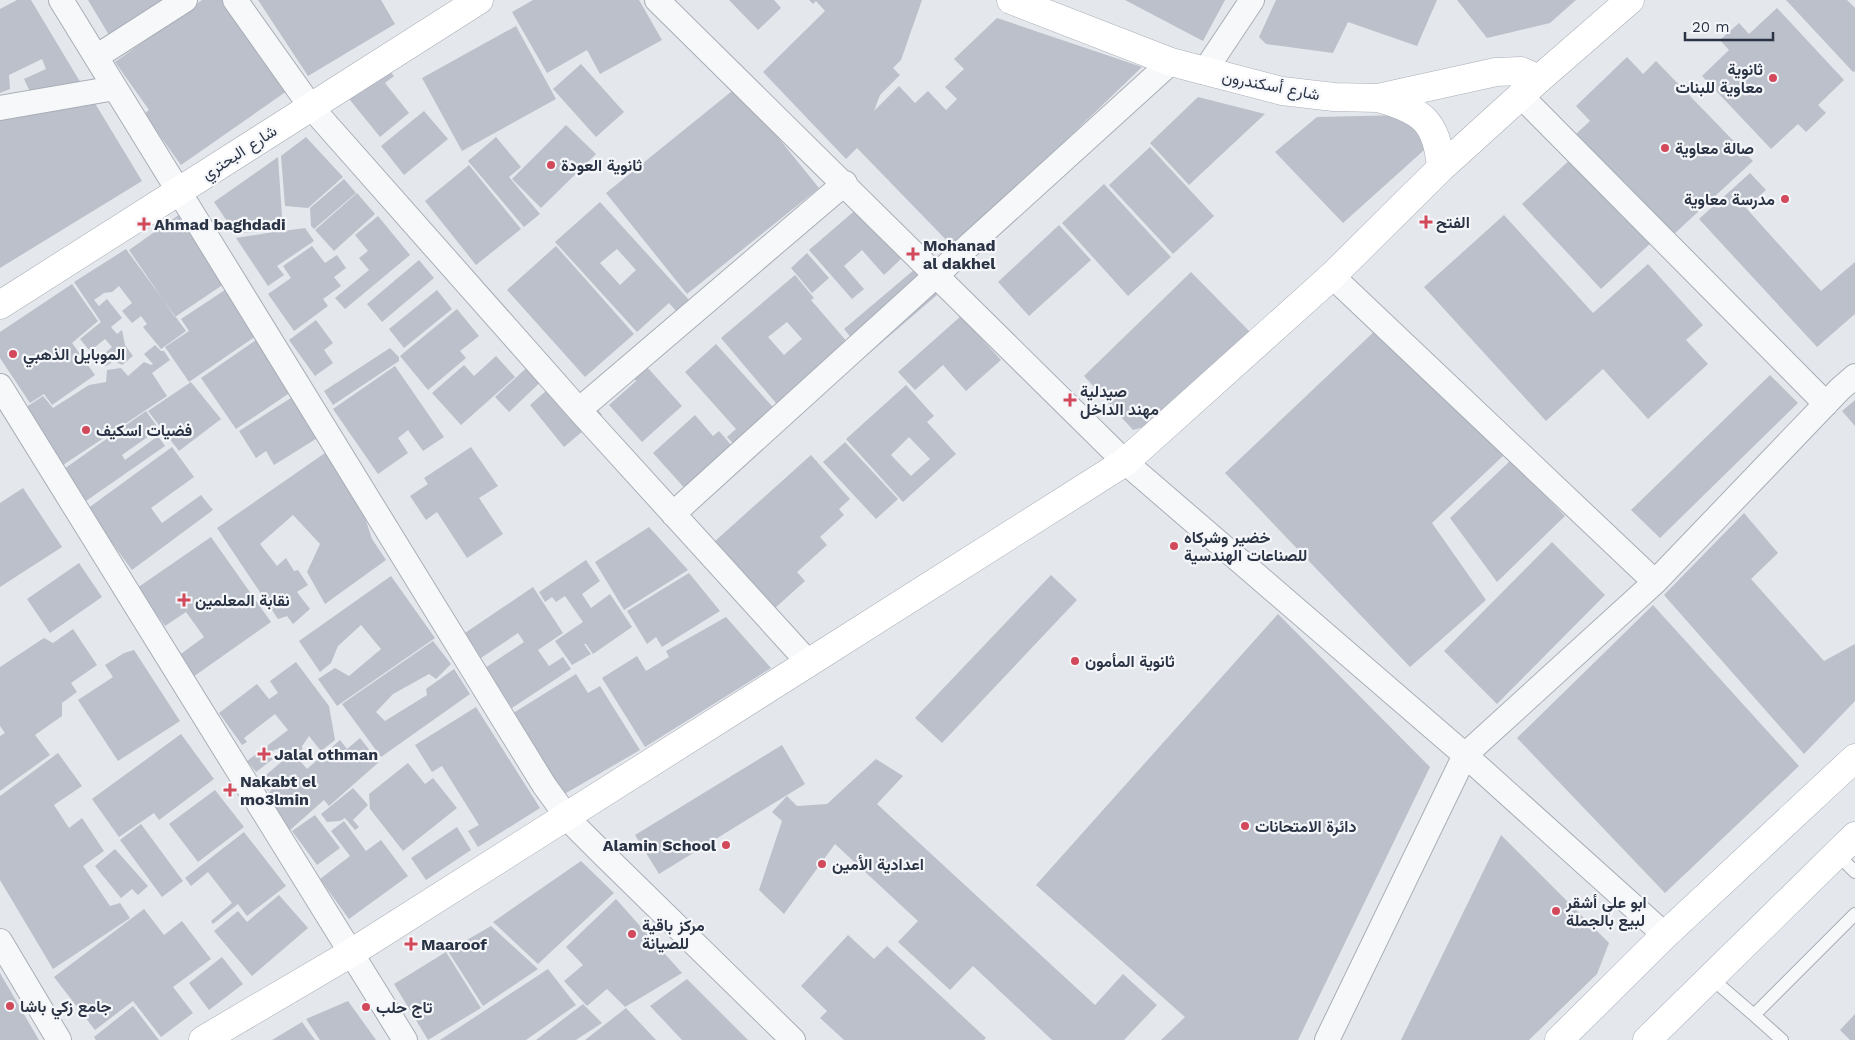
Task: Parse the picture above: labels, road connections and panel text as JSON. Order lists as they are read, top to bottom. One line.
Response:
{"streets":{"main road":["شارع أسكندرون","شارع البحتري"]},"places":{"other":["ثانوية معاوية للبنات","صالة معاوية","ثانوية العودة","مدرسة معاوية","الموبايل الذهبي","فضيات اسكيف","خضير وشركاه للصناعات الهندسية","ثانوية المأمون","دائرة الامتحانات","Alamin School","اعدادية الأمين","ابو علي أشقر لبيع بالجملة","مركز باقية للصيانة","جامع زكي باشا","تاج حلب"],"health":["الفتح","Ahmad baghdadi","Mohanad al dakhel","صيدلية مهند الداخل","نقابة المعلمين","Jalal othman","Nakabt el mo3lmin","Maaroof"]},"scale_bar":"20 m"}
